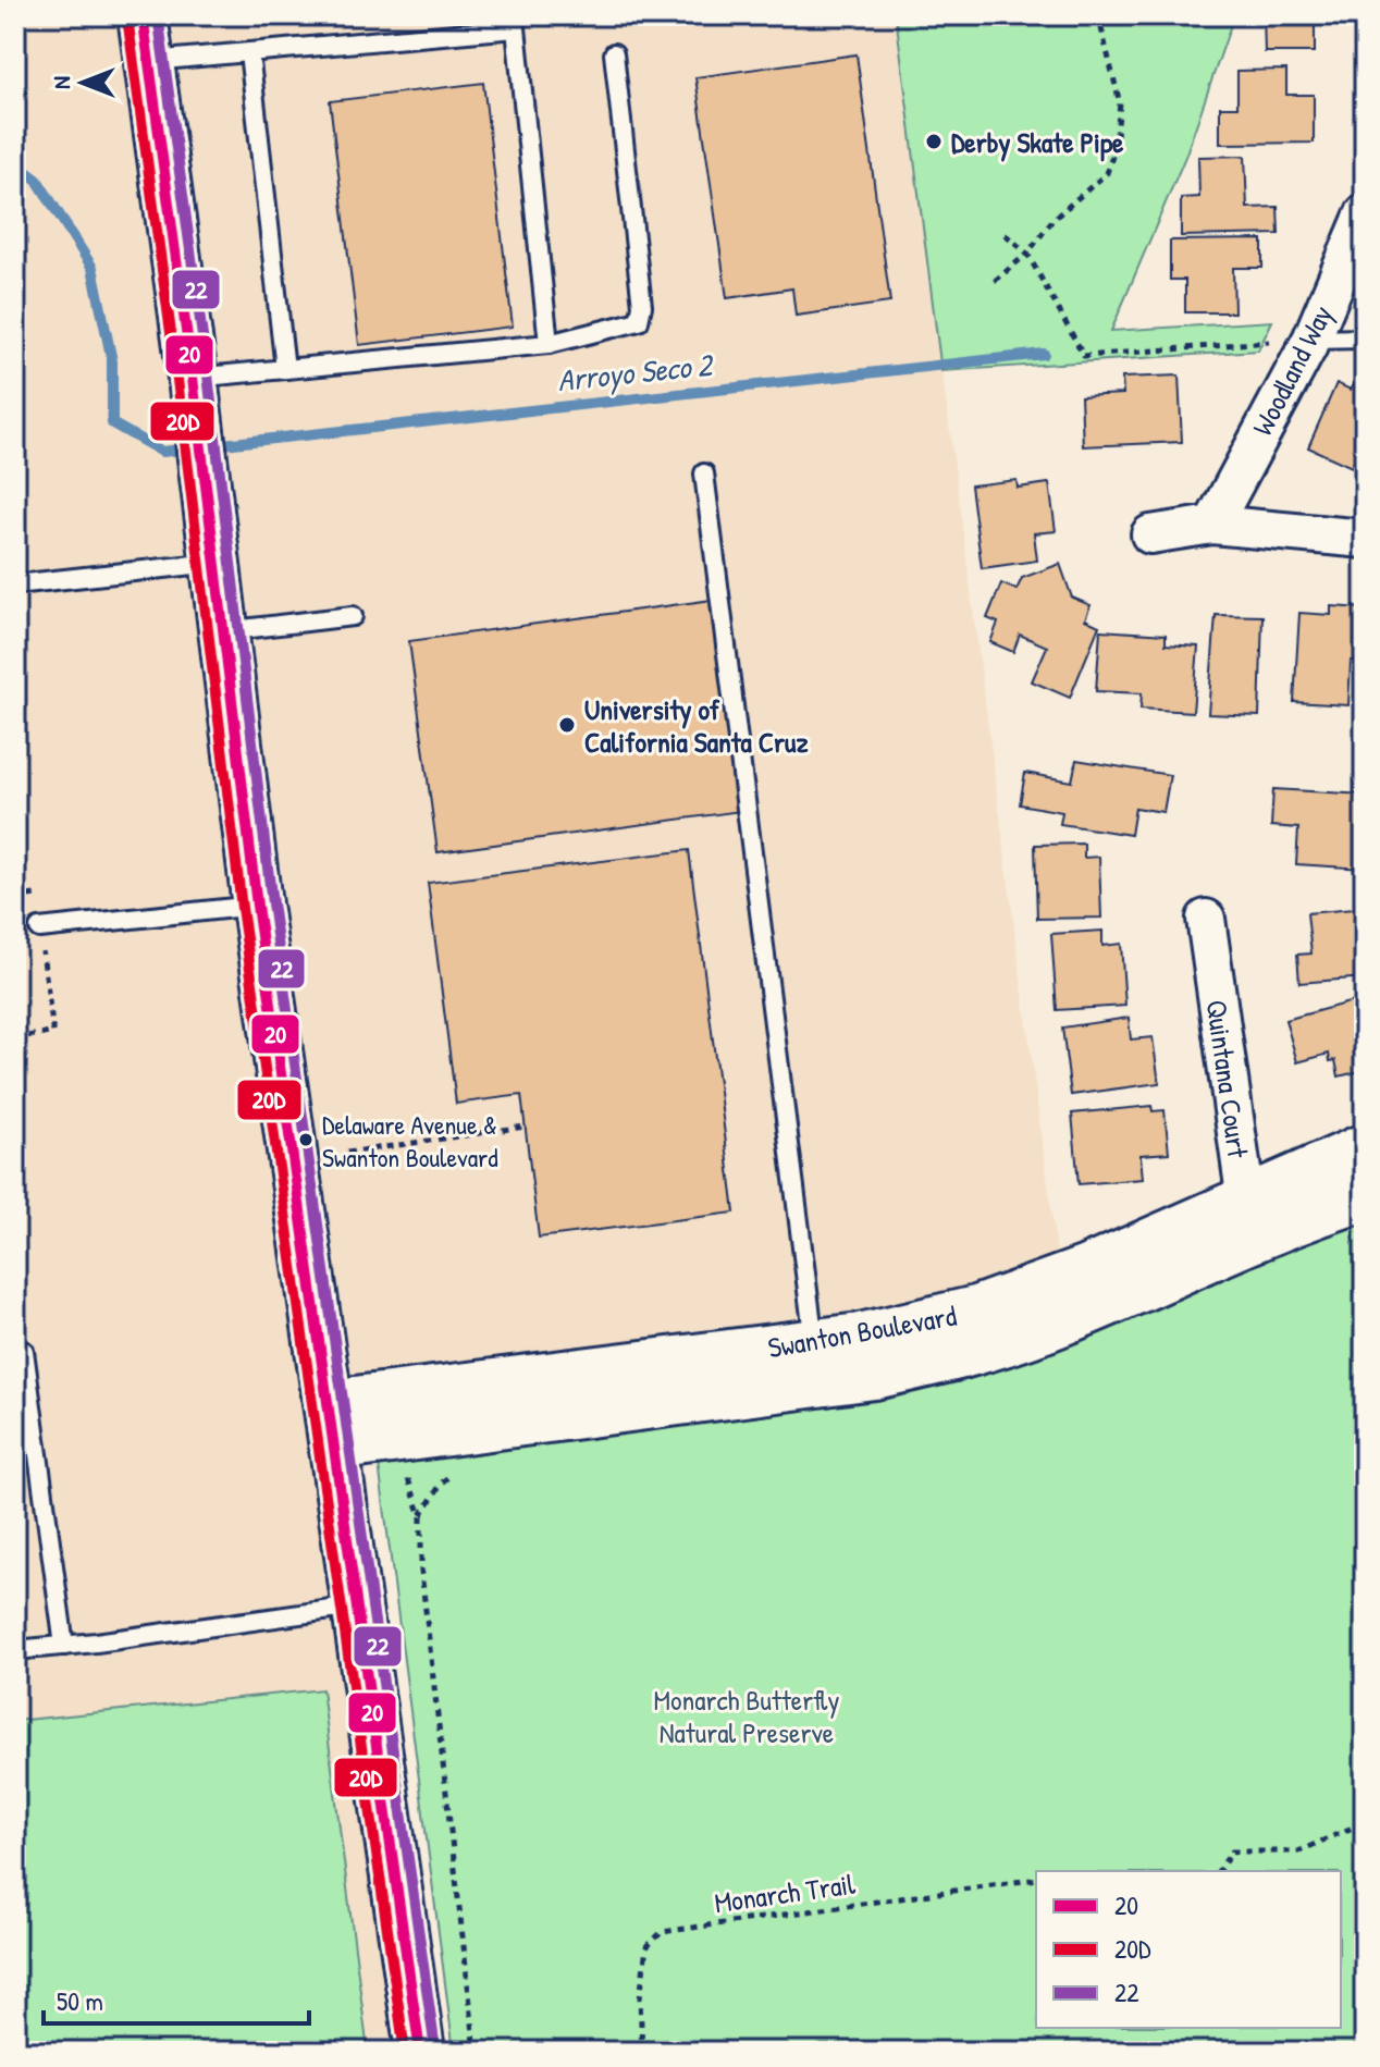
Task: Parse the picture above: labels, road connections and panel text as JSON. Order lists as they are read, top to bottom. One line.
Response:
{"streets":{"street":["Woodland Way","Quintana Court","Swanton Boulevard"],"path":["Monarch Trail"]},"crossings":[["Quintana Court","Swanton Boulevard"]],"water":["Arroyo Seco 2"],"parks":["Monarch Butterfly Natural Preserve"],"places":["Derby Skate Pipe","University of California Santa Cruz","Delaware Avenue & Swanton Boulevard"],"lines":["transit line 20","transit line 22","transit line 20D"],"legend":["20","20D","22"],"scale_bar":"50 m","north":"left"}
